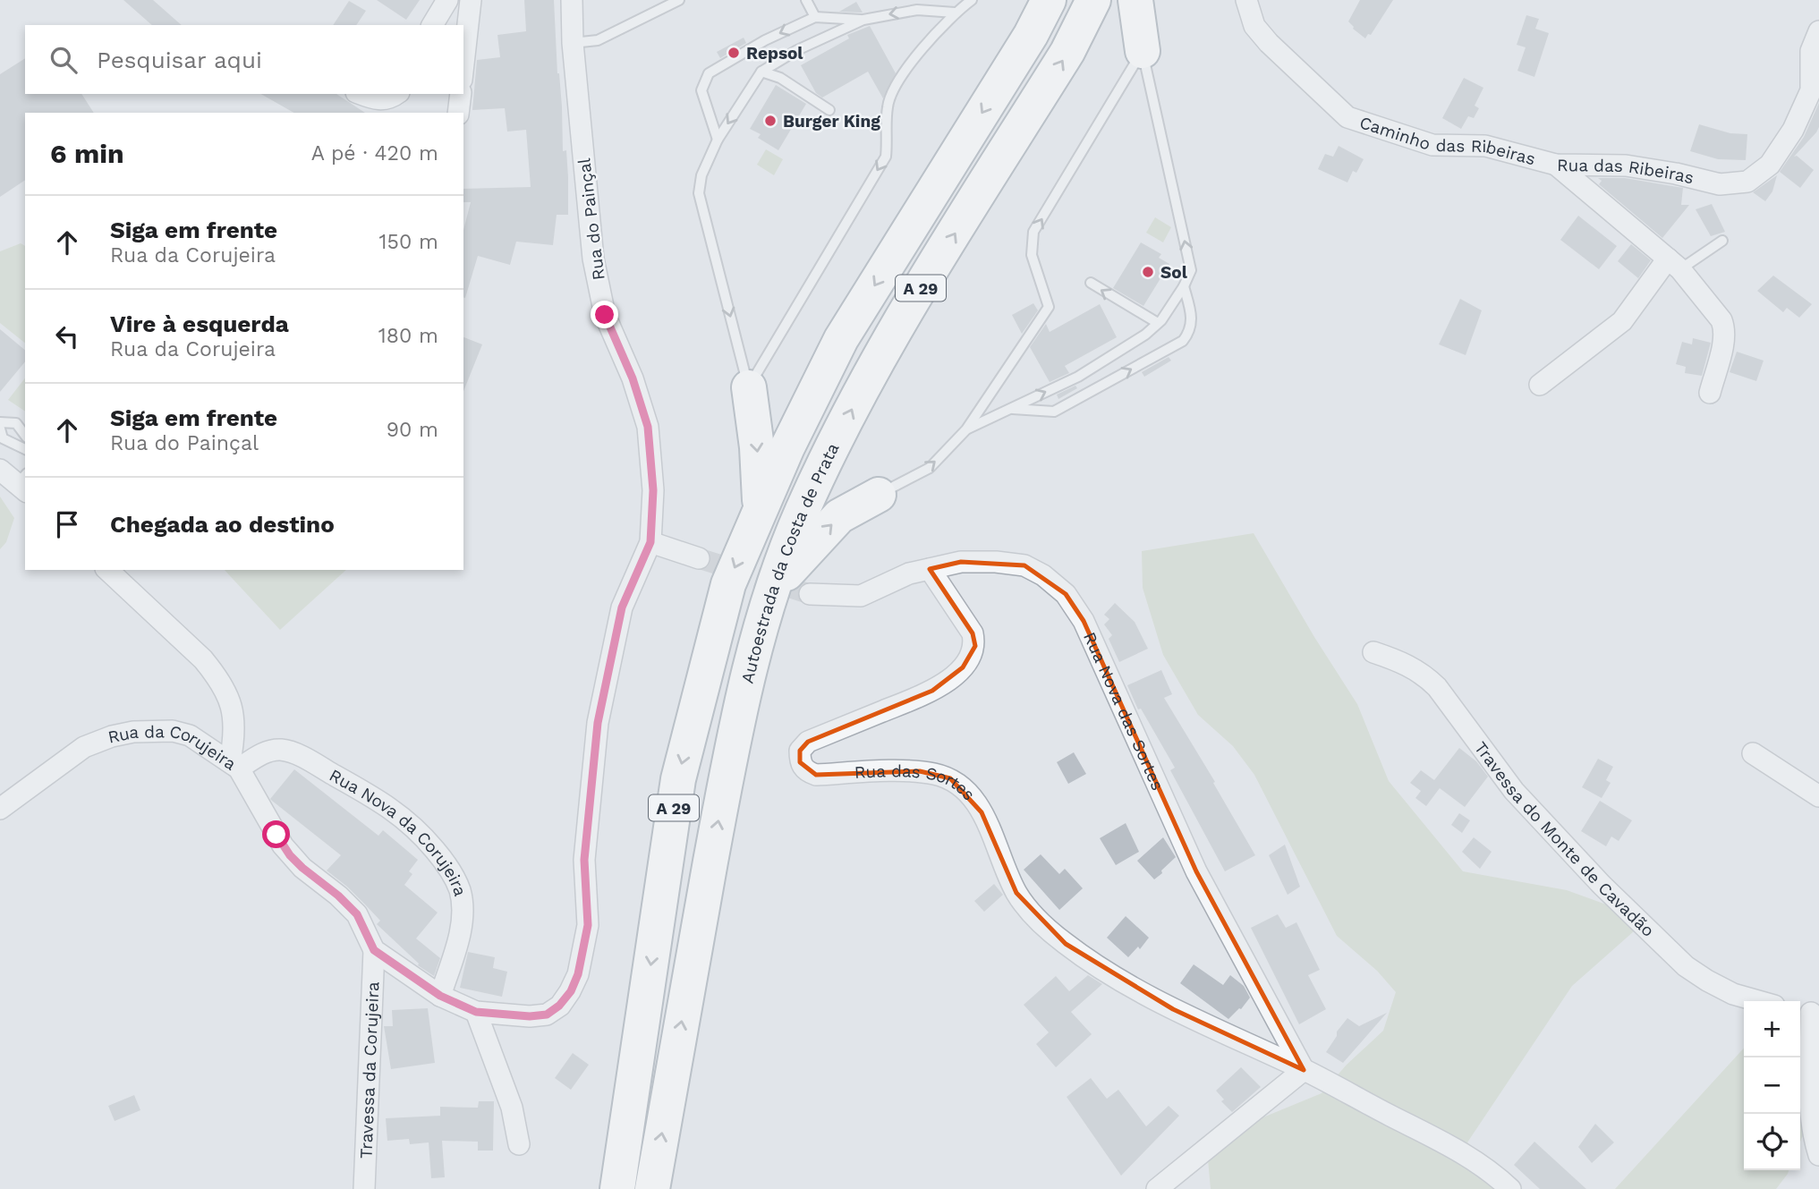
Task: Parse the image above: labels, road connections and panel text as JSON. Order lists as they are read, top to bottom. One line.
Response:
{"streets":{"highway":["A 29","Autoestrada da Costa de Prata"],"street":["Caminho das Ribeiras","Rua das Ribeiras","Rua do Painçal","Rua Nova das Sortes","Rua da Corujeira","Rua das Sortes","Rua Nova da Corujeira","Travessa do Monte de Cavadão","Travessa da Corujeira"]},"crossings":[["Caminho das Ribeiras","Rua das Ribeiras"],["Rua Nova das Sortes","Rua das Sortes"],["Rua da Corujeira","Rua Nova da Corujeira"],["Rua da Corujeira","Travessa da Corujeira"]],"places":["Repsol","Burger King","Sol"],"page":{"search":"Pesquisar aqui","heading":["6 min","A pé · 420 m"],"list":[["Siga em frente","Rua da Corujeira","150 m"],["Vire à esquerda","Rua da Corujeira","180 m"],["Siga em frente","Rua do Painçal","90 m"],"Chegada ao destino"],"map_buttons":["+","−"]}}
